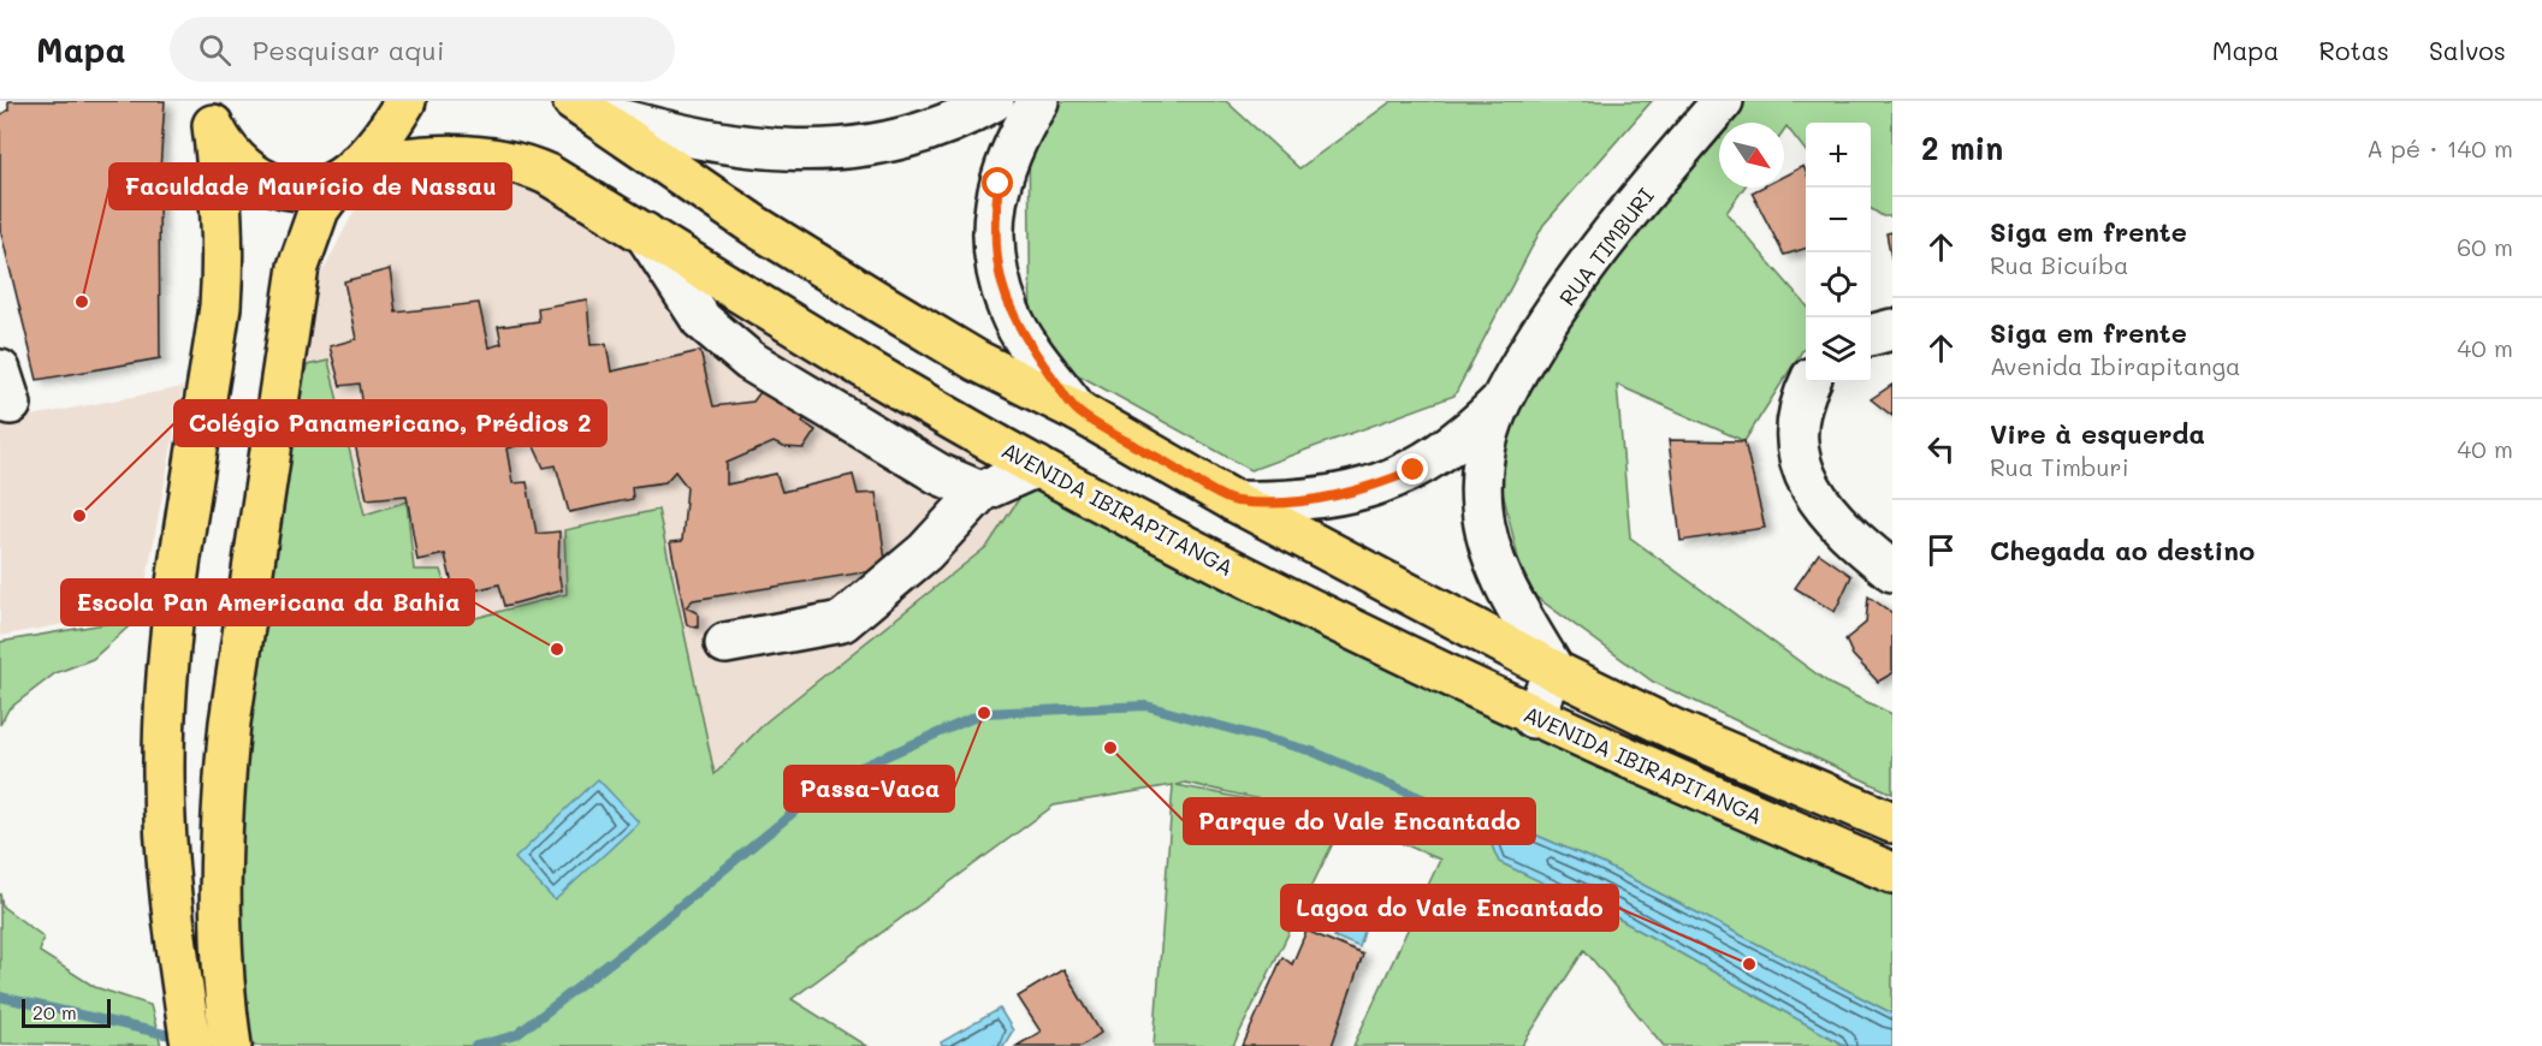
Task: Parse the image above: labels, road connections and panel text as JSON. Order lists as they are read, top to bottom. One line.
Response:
{"streets":{"main road":["AVENIDA IBIRAPITANGA"],"street":["RUA TIMBURI"]},"crossings":[["RUA TIMBURI","AVENIDA IBIRAPITANGA"]],"places":["Faculdade Maurício de Nassau","Colégio Panamericano, Prédios 2","Escola Pan Americana da Bahia","Passa-Vaca","Parque do Vale Encantado","Lagoa do Vale Encantado"],"scale_bar":"20 m","north":"bottom right","page":{"header":"Mapa","search":"Pesquisar aqui","nav":["Mapa","Rotas","Salvos"],"heading":["2 min","A pé · 140 m"],"map_buttons":["+","−"],"list":[["Siga em frente","Rua Bicuíba","60 m"],["Siga em frente","Avenida Ibirapitanga","40 m"],["Vire à esquerda","Rua Timburi","40 m"],"Chegada ao destino"],"scale":"20 m"}}
